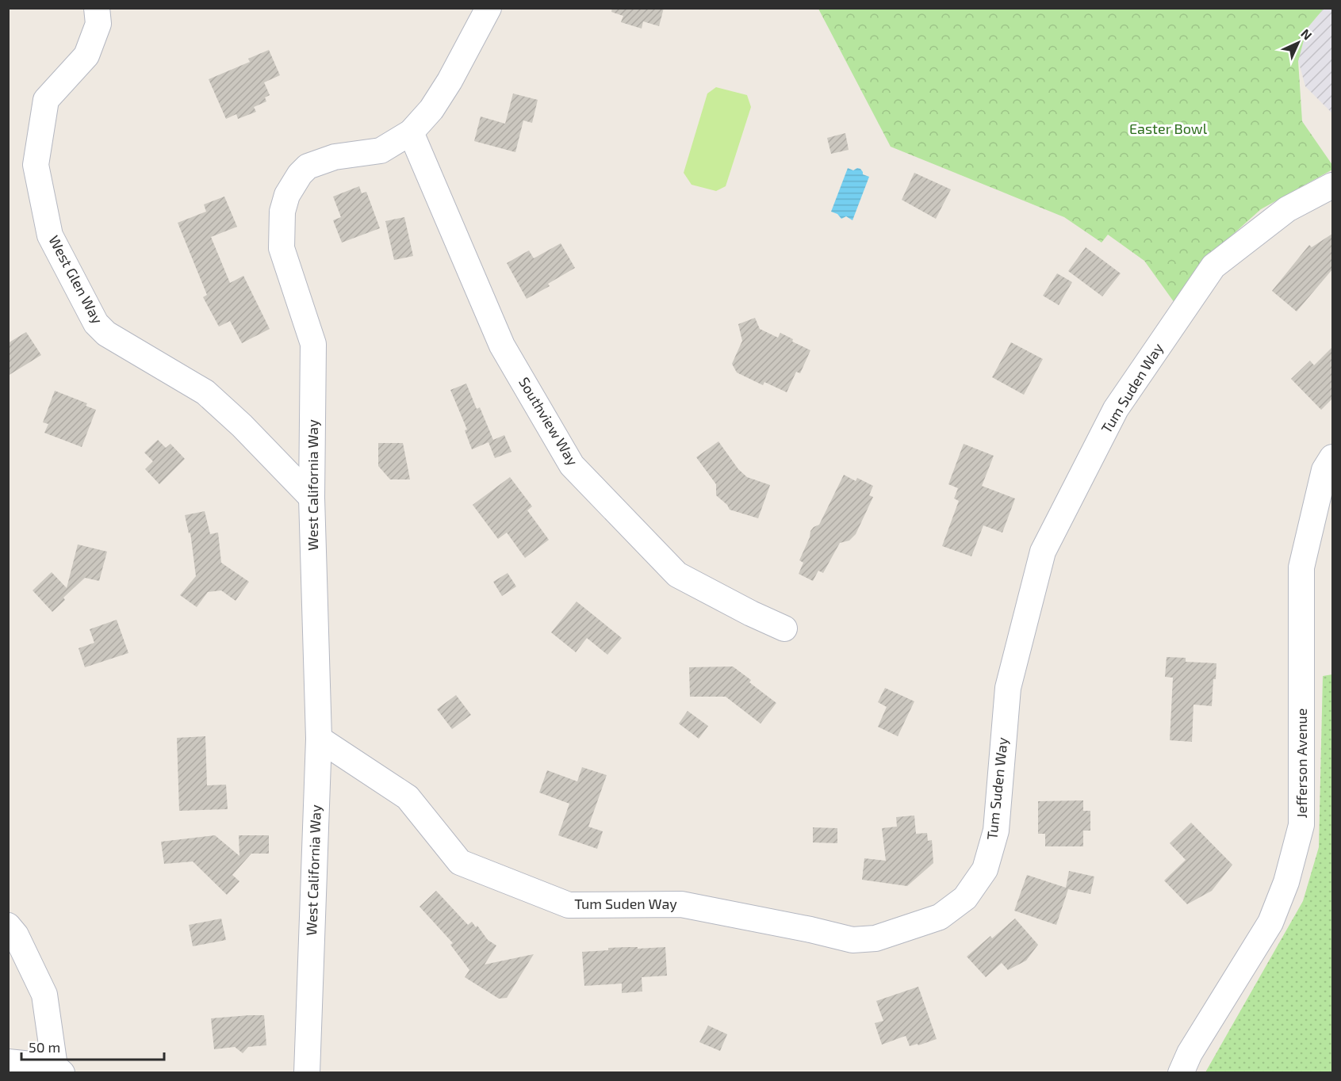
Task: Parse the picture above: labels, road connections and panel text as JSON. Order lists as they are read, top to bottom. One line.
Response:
{"streets":{"street":["West Glen Way","Tum Suden Way","Southview Way","West California Way","Jefferson Avenue"]},"crossings":[["West Glen Way","West California Way"],["Tum Suden Way","West California Way"],["Southview Way","West California Way"]],"parks":["Easter Bowl"],"scale_bar":"50 m","north":"top right"}
